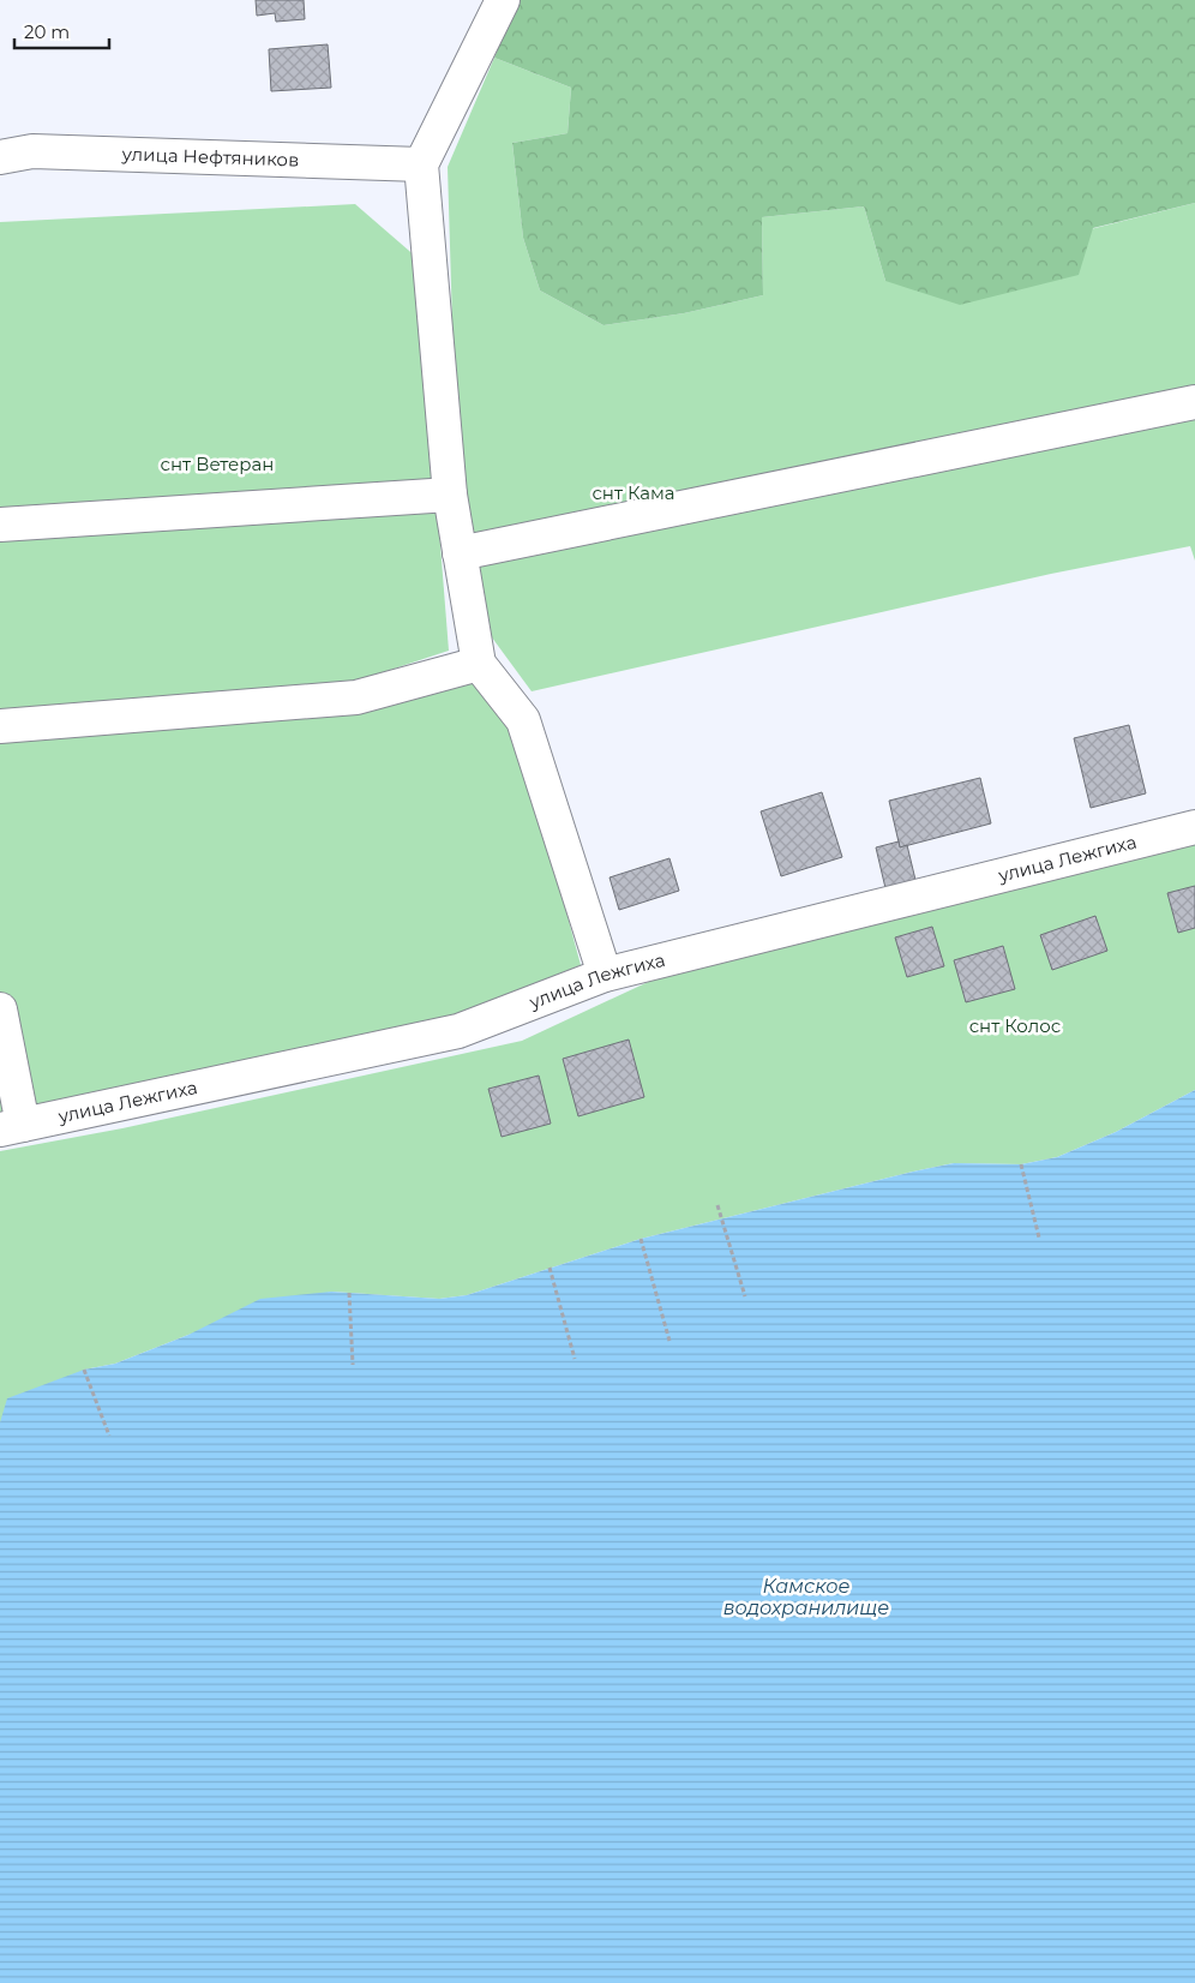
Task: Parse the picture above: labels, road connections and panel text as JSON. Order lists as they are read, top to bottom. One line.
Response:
{"streets":{"street":["улица Нефтяников","улица Лежгиха"]},"water":["Камское водохранилище"],"parks":["снт Ветеран","снт Кама","снт Колос"],"scale_bar":"20 m"}
